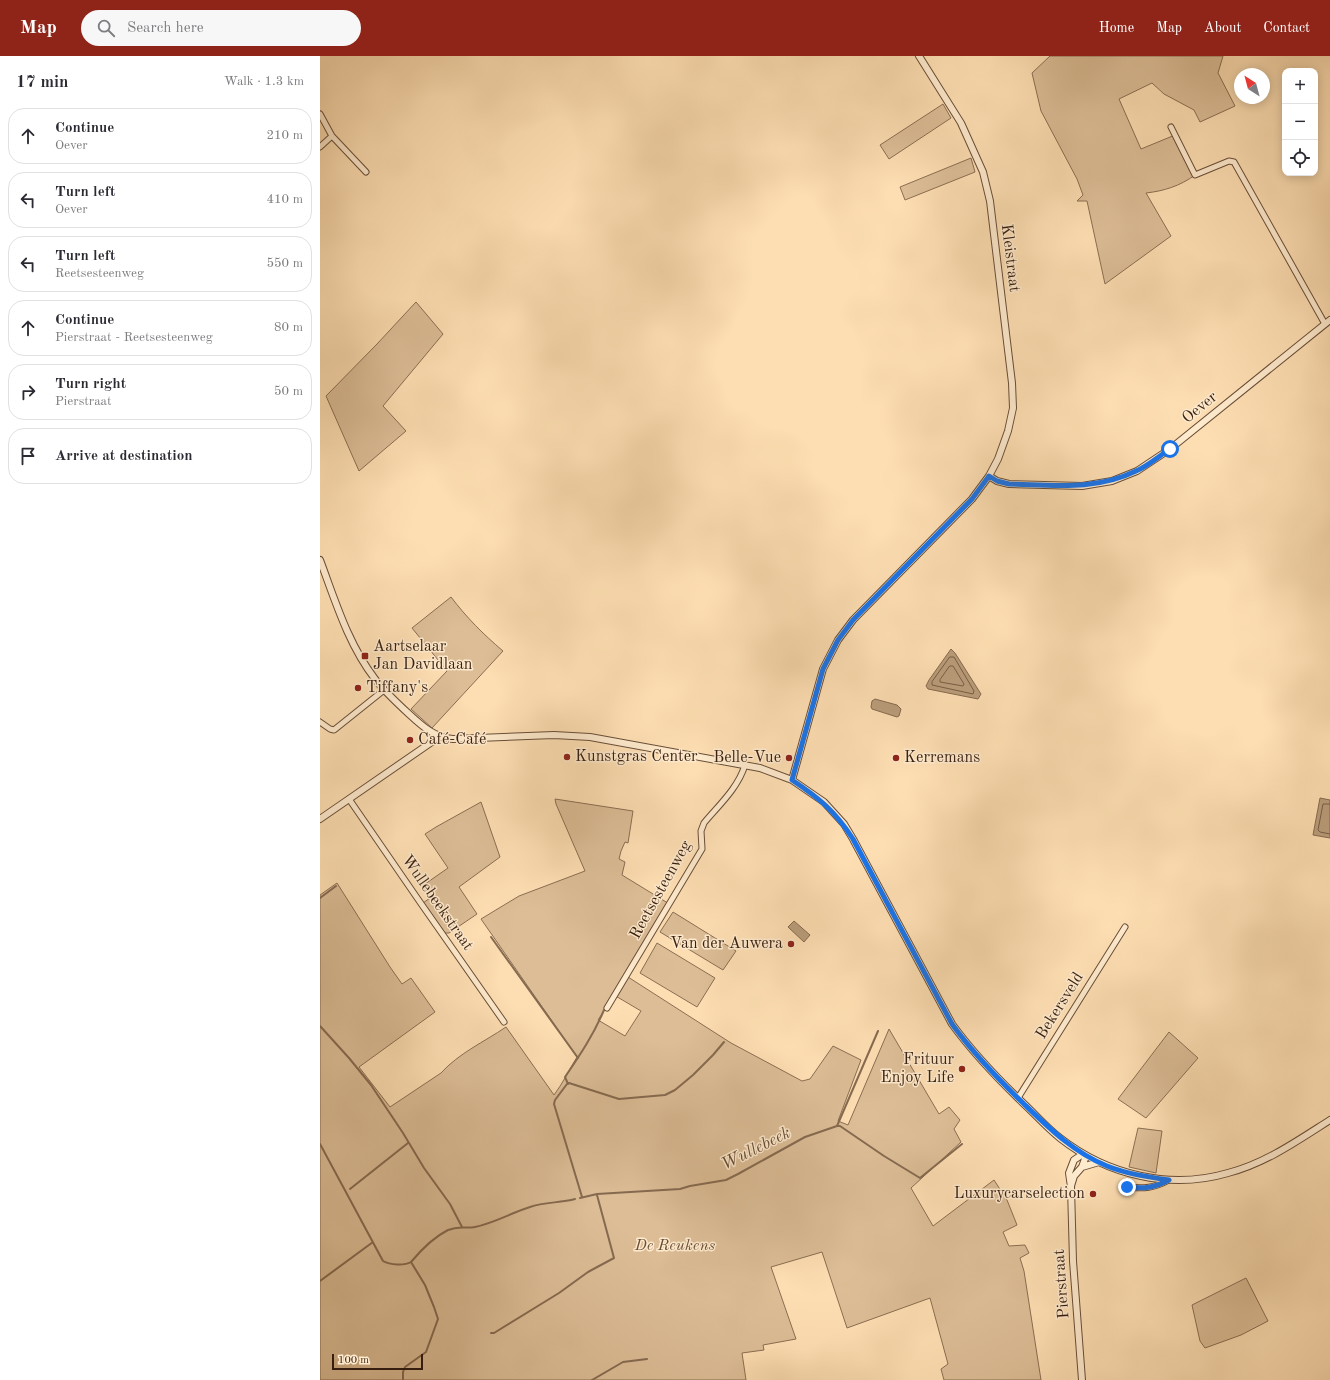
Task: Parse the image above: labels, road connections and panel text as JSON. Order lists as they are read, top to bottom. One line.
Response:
{"streets":{"street":["Kleistraat","Oever","Reetsesteenweg","Wullebeekstraat","Bekersveld","Pierstraat"]},"crossings":[["Kleistraat","Oever"]],"water":["Wullebeek"],"parks":["De Reukens"],"places":{"transit":["Aartselaar Jan Davidlaan"],"other":["Tiffany's","Café-Café","Kunstgras Center","Belle-Vue","Kerremans","Van der Auwera","Frituur Enjoy Life","Luxurycarselection"]},"scale_bar":"100 m","north":"top left","page":{"header":"Map","search":"Search here","nav":["Home","Map","About","Contact"],"heading":["17 min","Walk · 1.3 km"],"map_buttons":["+","−"],"list":[["Continue","Oever","210 m"],["Turn left","Oever","410 m"],["Turn left","Reetsesteenweg","550 m"],["Continue","Pierstraat - Reetsesteenweg","80 m"],["Turn right","Pierstraat","50 m"],"Arrive at destination"],"scale":"100 m"}}
